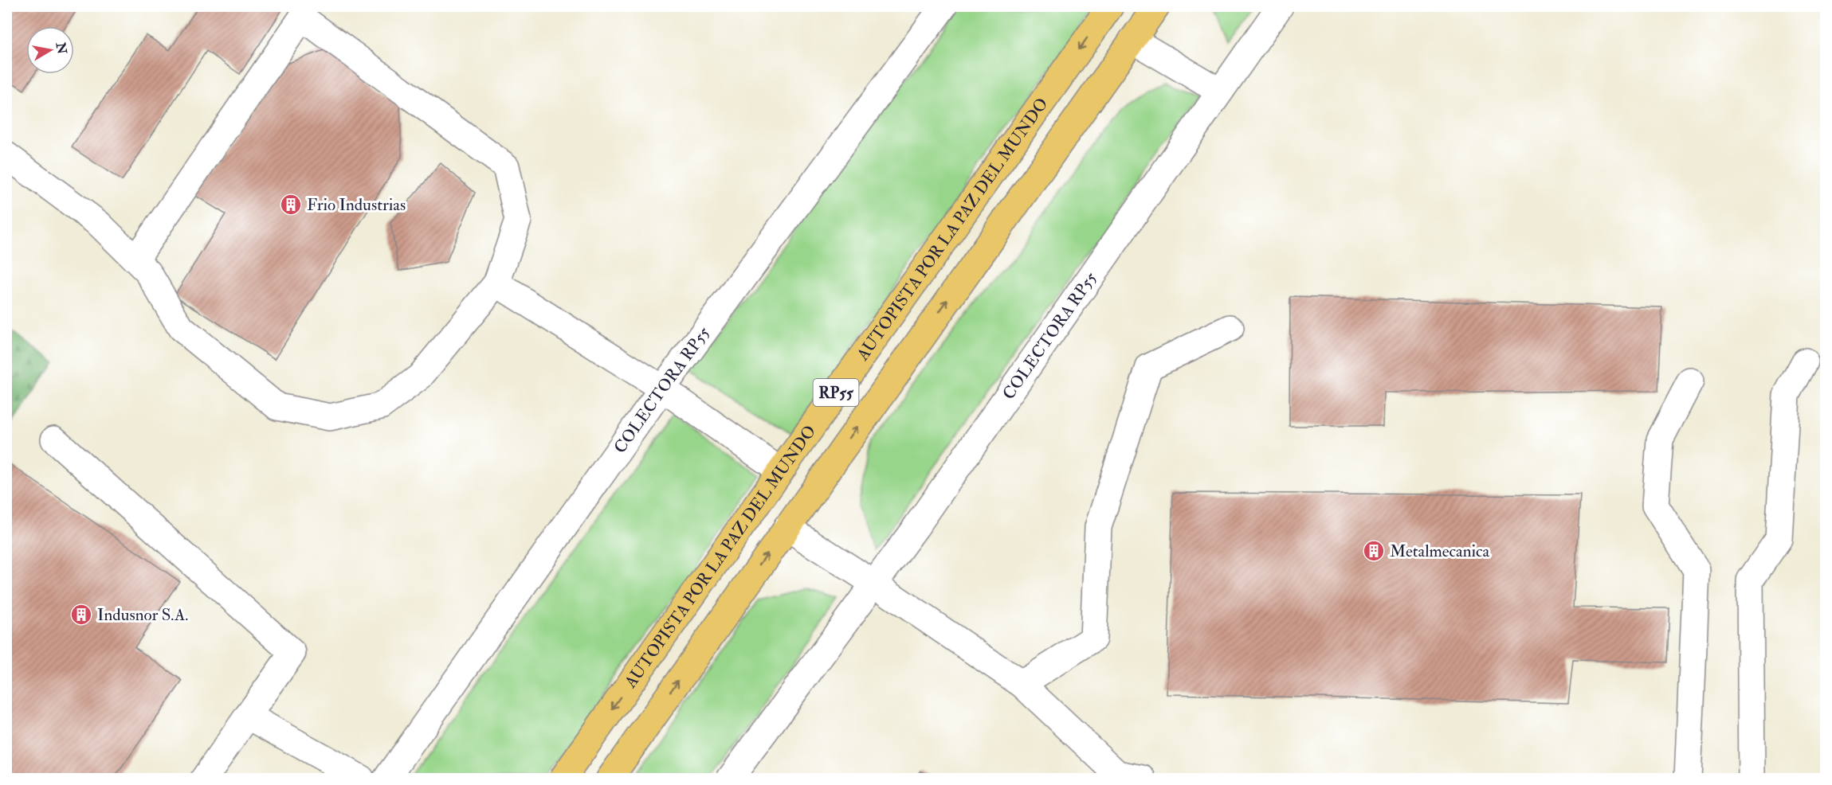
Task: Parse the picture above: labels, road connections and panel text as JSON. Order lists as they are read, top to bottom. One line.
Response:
{"streets":{"highway":["AUTOPISTA POR LA PAZ DEL MUNDO","RP55"],"street":["COLECTORA RP55"]},"places":{"building":["Frio Industrias","Metalmecanica","Indusnor S.A."]},"north":"right"}
